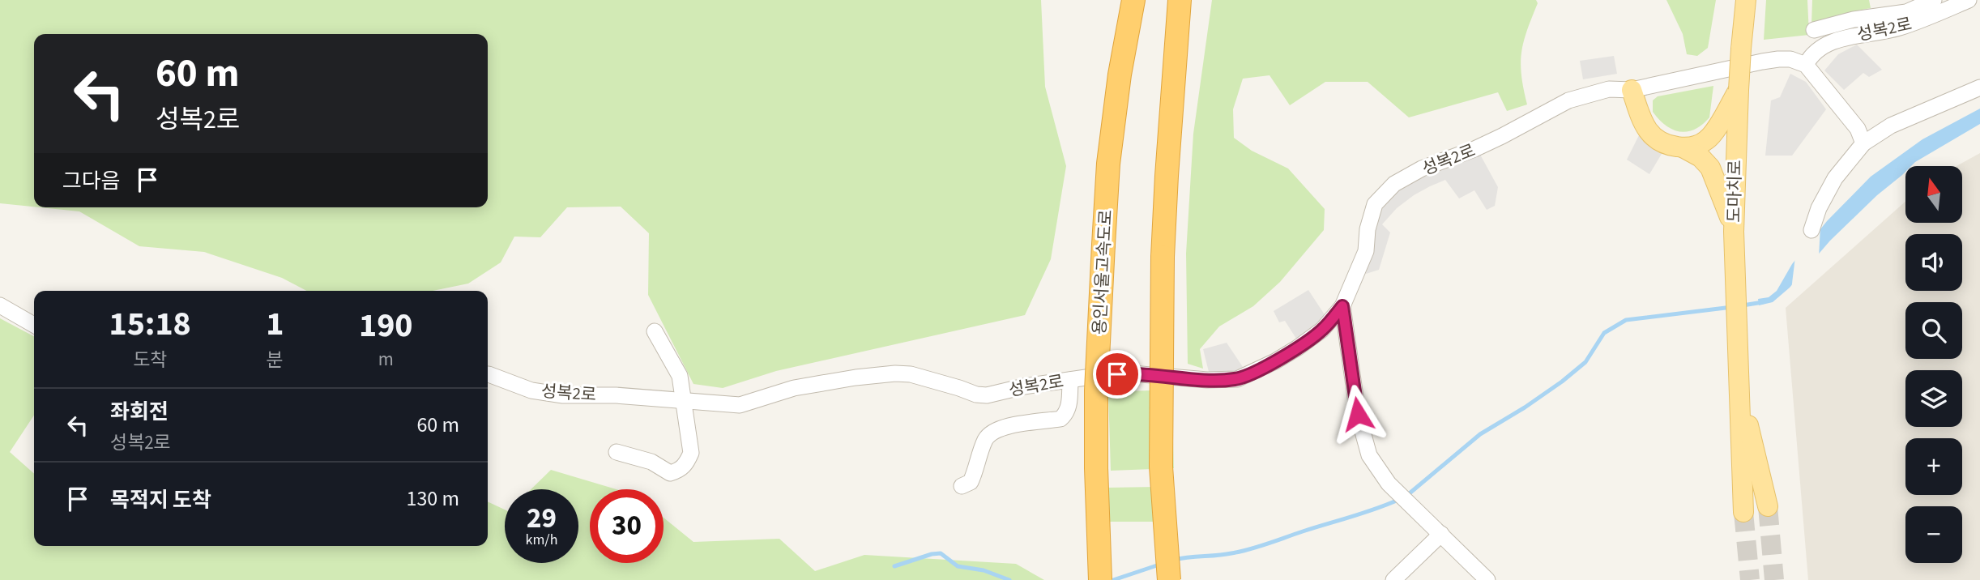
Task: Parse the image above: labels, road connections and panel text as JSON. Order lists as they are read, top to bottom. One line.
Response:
{"streets":{"highway":["용인서울고속도로"],"main road":["도마치로"],"street":["성복2로"]},"north":"top","page":{"turn":["60 m","성복2로"],"then":"그다음","map_buttons":["+","−"],"eta":["15:18","도착","1","분","190","m"],"list":[{"name":"좌회전","note":"성복2로","value":"60 m"},{"name":"목적지 도착","value":"130 m"}],"speed":"29 km/h","limit":"30"}}
